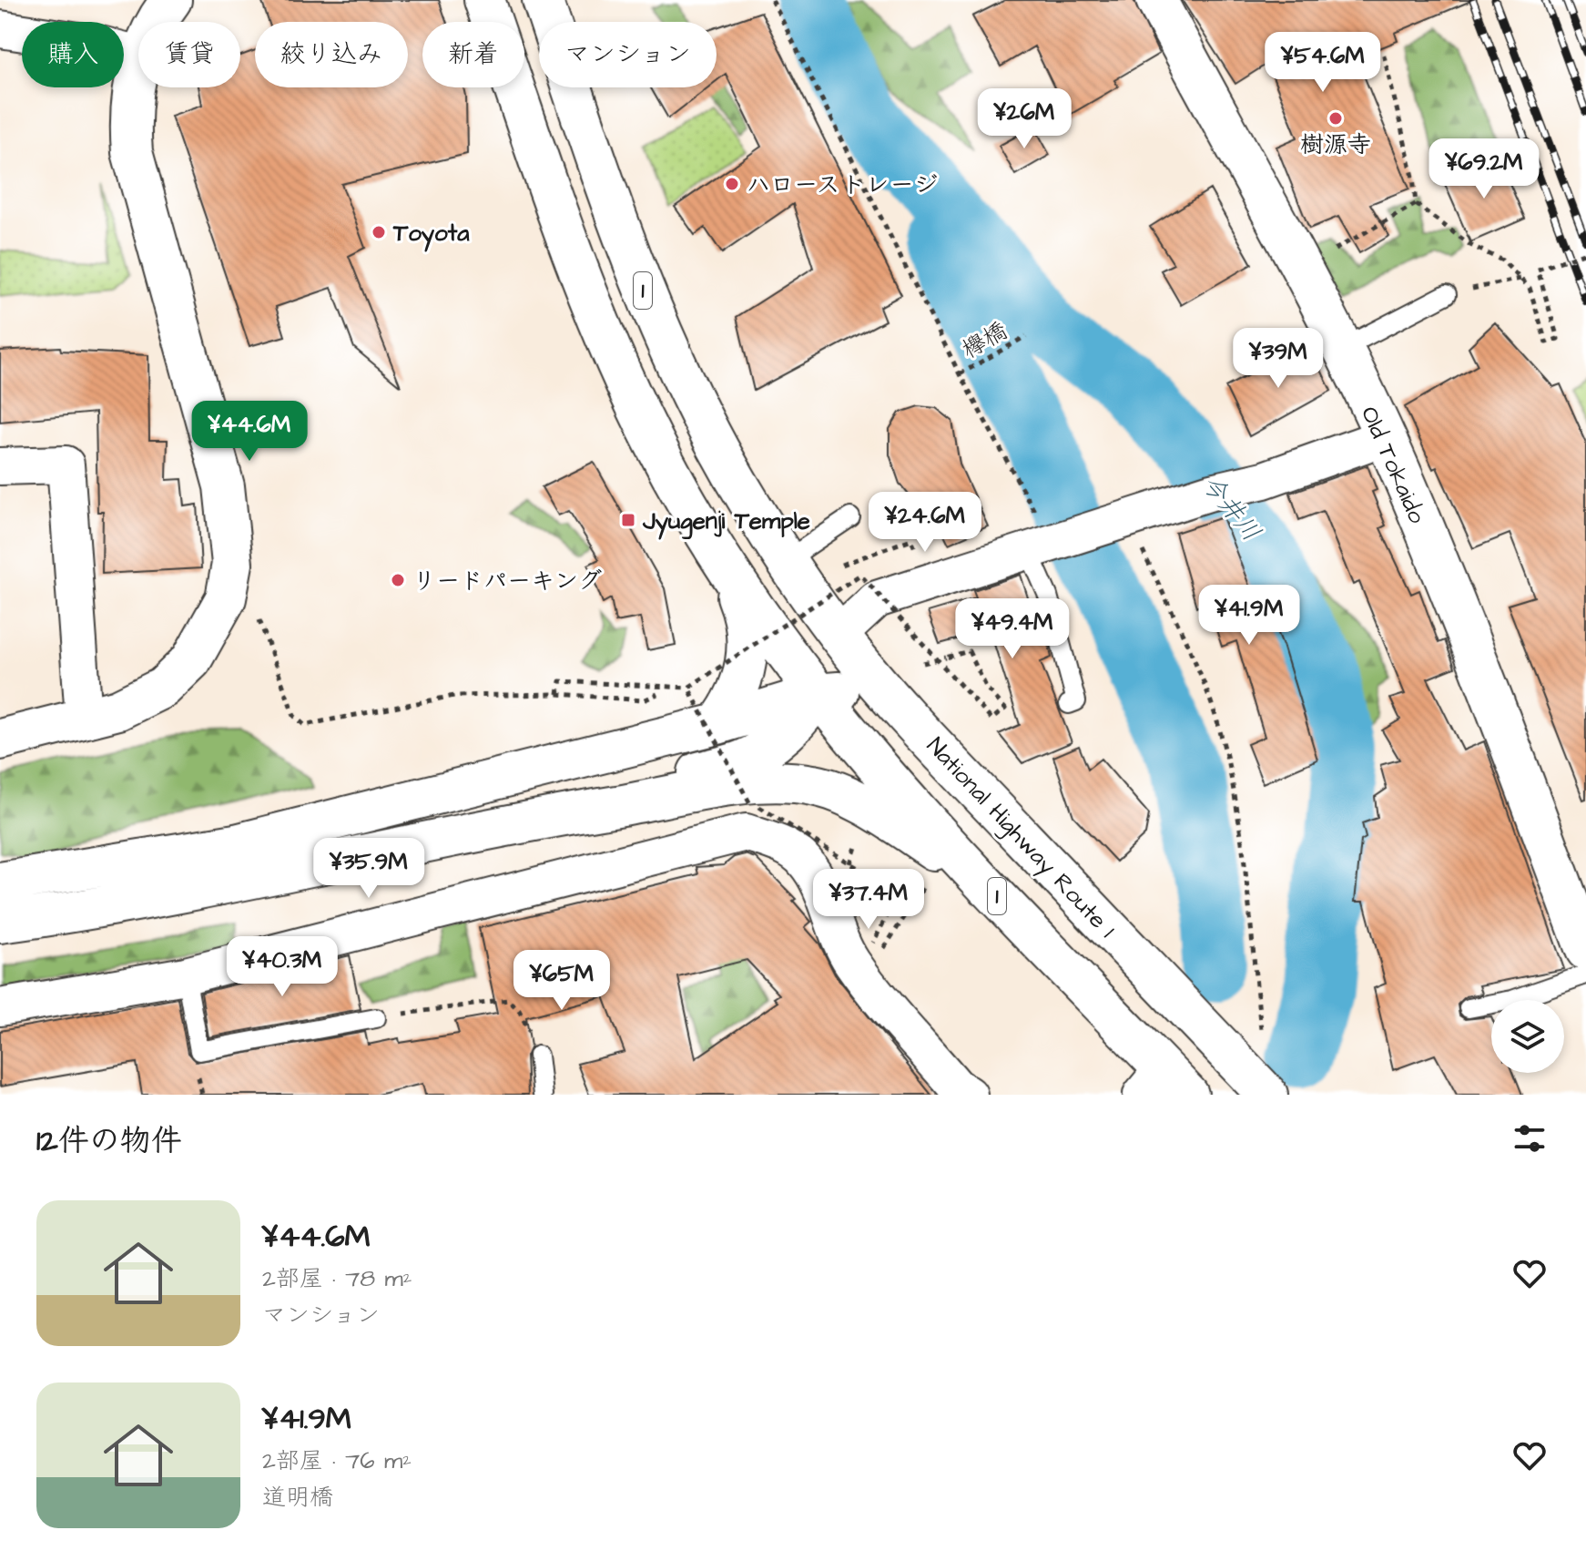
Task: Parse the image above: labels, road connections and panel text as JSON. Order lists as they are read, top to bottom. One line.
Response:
{"streets":{"main road":["1","Old Tokaido","National Highway Route 1"],"path":["欅橋"]},"water":["今井川"],"places":{"other":["樹源寺","ハローストレージ","Toyota","リードパーキング"],"transit":["Jyugenji Temple"]},"page":{"chip":["購入","賃貸","絞り込み","新着","マンション"],"price":["¥54.6M","¥26M","¥69.2M","¥39M","¥44.6M","¥24.6M","¥41.9M","¥49.4M","¥35.9M","¥37.4M","¥40.3M","¥65M"],"heading":"12件の物件","list":[{"name":"¥44.6M","note":"2部屋 · 78 m² · マンション"},{"name":"¥41.9M","note":"2部屋 · 76 m² · 道明橋"}]}}
